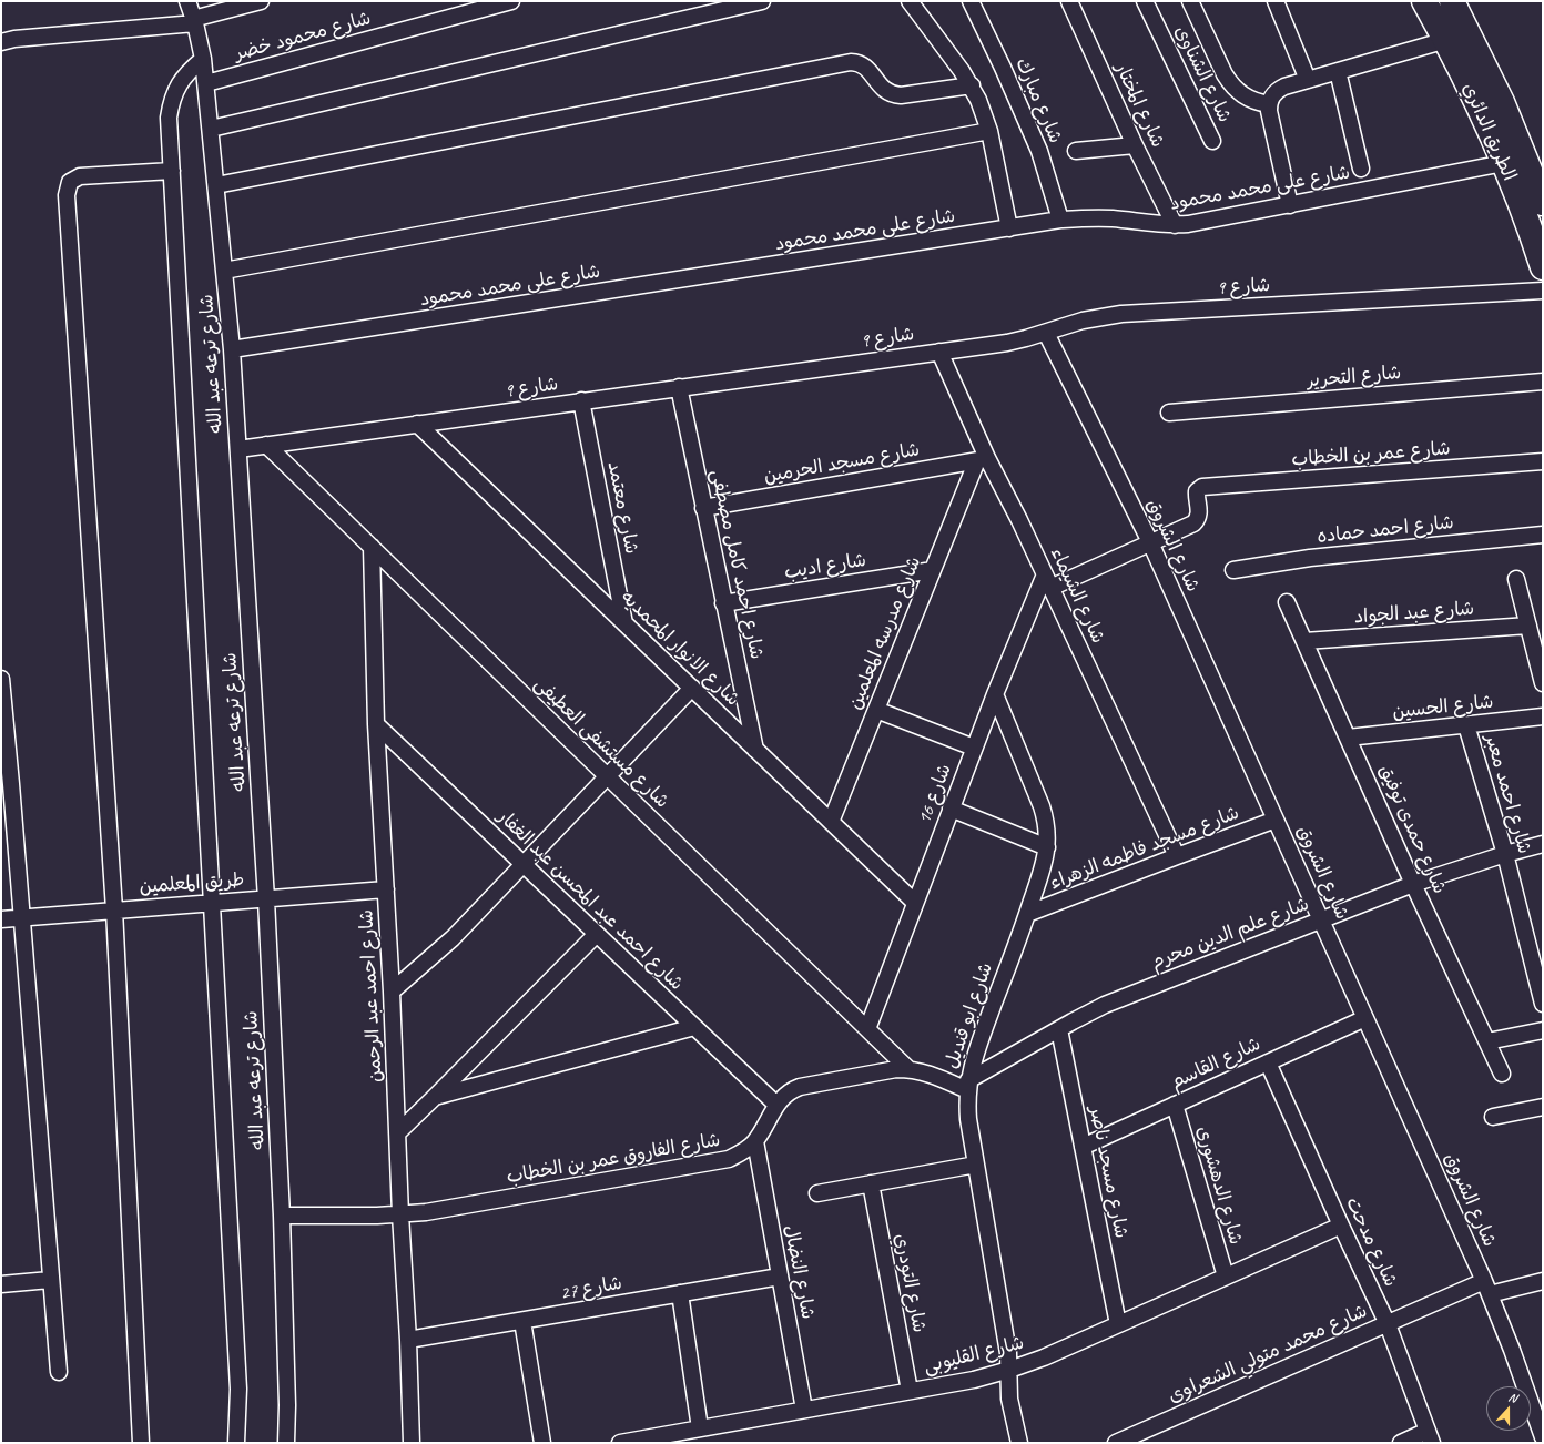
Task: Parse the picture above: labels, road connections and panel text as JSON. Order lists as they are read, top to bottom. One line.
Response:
{"streets":{"highway":["الطريق الدائري"],"street":["شارع محمود خضر","شارع الشناوى","شارع مبارك","شارع المختار","شارع على محمد محمود","شارع 9","شارع ترعه عبد الله","شارع التحرير","شارع عمر بن الخطاب","شارع مسجد الحرمين","شارع معتمد","شارع احمد حماده","شارع الشروق","شارع احمد كامل مصطفى","شارع اديب","شارع الشيماء","شارع عبد الجواد","شارع مدرسه المعلمين","شارع الانوار المحمديه","شارع الحسين","شارع مستشفى العطيفى","شارع 16","شارع احمد معبر","شارع حمدى توفيق","شارع مسجد فاطمه الزهراء","طريق المعلمين","شارع احمد عبد المحسن عبد الغفار","شارع علم الدين محرم","شارع احمد عبد الرحمن","شارع ابو قنديل","شارع القاسم","شارع الفاروق عمر بن الخطاب","شارع مسجد ناصر","شارع الدهشورى","شارع مدحت","شارع النضال","شارع التودري","شارع 27","شارع محمد متولي الشعراوى","شارع القليوبى"]},"crossings":[["شارع محمود خضر","شارع ترعه عبد الله"],["شارع مبارك","شارع على محمد محمود"],["شارع المختار","شارع على محمد محمود"],["الطريق الدائري","شارع على محمد محمود"],["شارع على محمد محمود","شارع ترعه عبد الله"],["شارع 9","شارع ترعه عبد الله"],["شارع 9","شارع معتمد"],["شارع 9","شارع الشروق"],["شارع 9","شارع احمد كامل مصطفى"],["شارع 9","شارع الشيماء"],["شارع 9","شارع الانوار المحمديه"],["شارع 9","شارع مستشفى العطيفى"],["شارع ترعه عبد الله","طريق المعلمين"],["شارع ترعه عبد الله","شارع الفاروق عمر بن الخطاب"],["شارع عمر بن الخطاب","شارع الشروق"],["شارع مسجد الحرمين","شارع احمد كامل مصطفى"],["شارع مسجد الحرمين","شارع الشيماء"],["شارع مسجد الحرمين","شارع مدرسه المعلمين"],["شارع معتمد","شارع الانوار المحمديه"],["شارع الشروق","شارع مسجد فاطمه الزهراء"],["شارع الشروق","شارع علم الدين محرم"],["شارع الشروق","شارع القاسم"],["شارع الشروق","شارع محمد متولي الشعراوى"],["شارع احمد كامل مصطفى","شارع اديب"],["شارع احمد كامل مصطفى","شارع الانوار المحمديه"],["شارع اديب","شارع مدرسه المعلمين"],["شارع الشيماء","شارع مدرسه المعلمين"],["شارع الشيماء","شارع 16"],["شارع الشيماء","شارع مسجد فاطمه الزهراء"],["شارع عبد الجواد","شارع حمدى توفيق"],["شارع مدرسه المعلمين","شارع الانوار المحمديه"],["شارع الانوار المحمديه","شارع 16"],["شارع الحسين","شارع احمد معبر"],["شارع الحسين","شارع حمدى توفيق"],["شارع مستشفى العطيفى","شارع 16"],["شارع مستشفى العطيفى","شارع احمد عبد الرحمن"],["شارع مستشفى العطيفى","شارع الفاروق عمر بن الخطاب"],["شارع 16","شارع ابو قنديل"],["شارع احمد معبر","شارع علم الدين محرم"],["شارع حمدى توفيق","شارع علم الدين محرم"],["شارع مسجد فاطمه الزهراء","شارع ابو قنديل"],["طريق المعلمين","شارع احمد عبد الرحمن"],["شارع احمد عبد المحسن عبد الغفار","شارع احمد عبد الرحمن"],["شارع احمد عبد المحسن عبد الغفار","شارع الفاروق عمر بن الخطاب"],["شارع علم الدين محرم","شارع ابو قنديل"],["شارع علم الدين محرم","شارع الفاروق عمر بن الخطاب"],["شارع علم الدين محرم","شارع مسجد ناصر"],["شارع احمد عبد الرحمن","شارع الفاروق عمر بن الخطاب"],["شارع احمد عبد الرحمن","شارع 27"],["شارع ابو قنديل","شارع الفاروق عمر بن الخطاب"],["شارع ابو قنديل","شارع القليوبى"],["شارع القاسم","شارع مسجد ناصر"],["شارع القاسم","شارع الدهشورى"],["شارع القاسم","شارع مدحت"],["شارع الفاروق عمر بن الخطاب","شارع النضال"],["شارع مسجد ناصر","شارع القليوبى"],["شارع الدهشورى","شارع القليوبى"],["شارع مدحت","شارع محمد متولي الشعراوى"],["شارع مدحت","شارع القليوبى"],["شارع النضال","شارع 27"],["شارع النضال","شارع القليوبى"],["شارع التودري","شارع القليوبى"]],"north":"top"}
